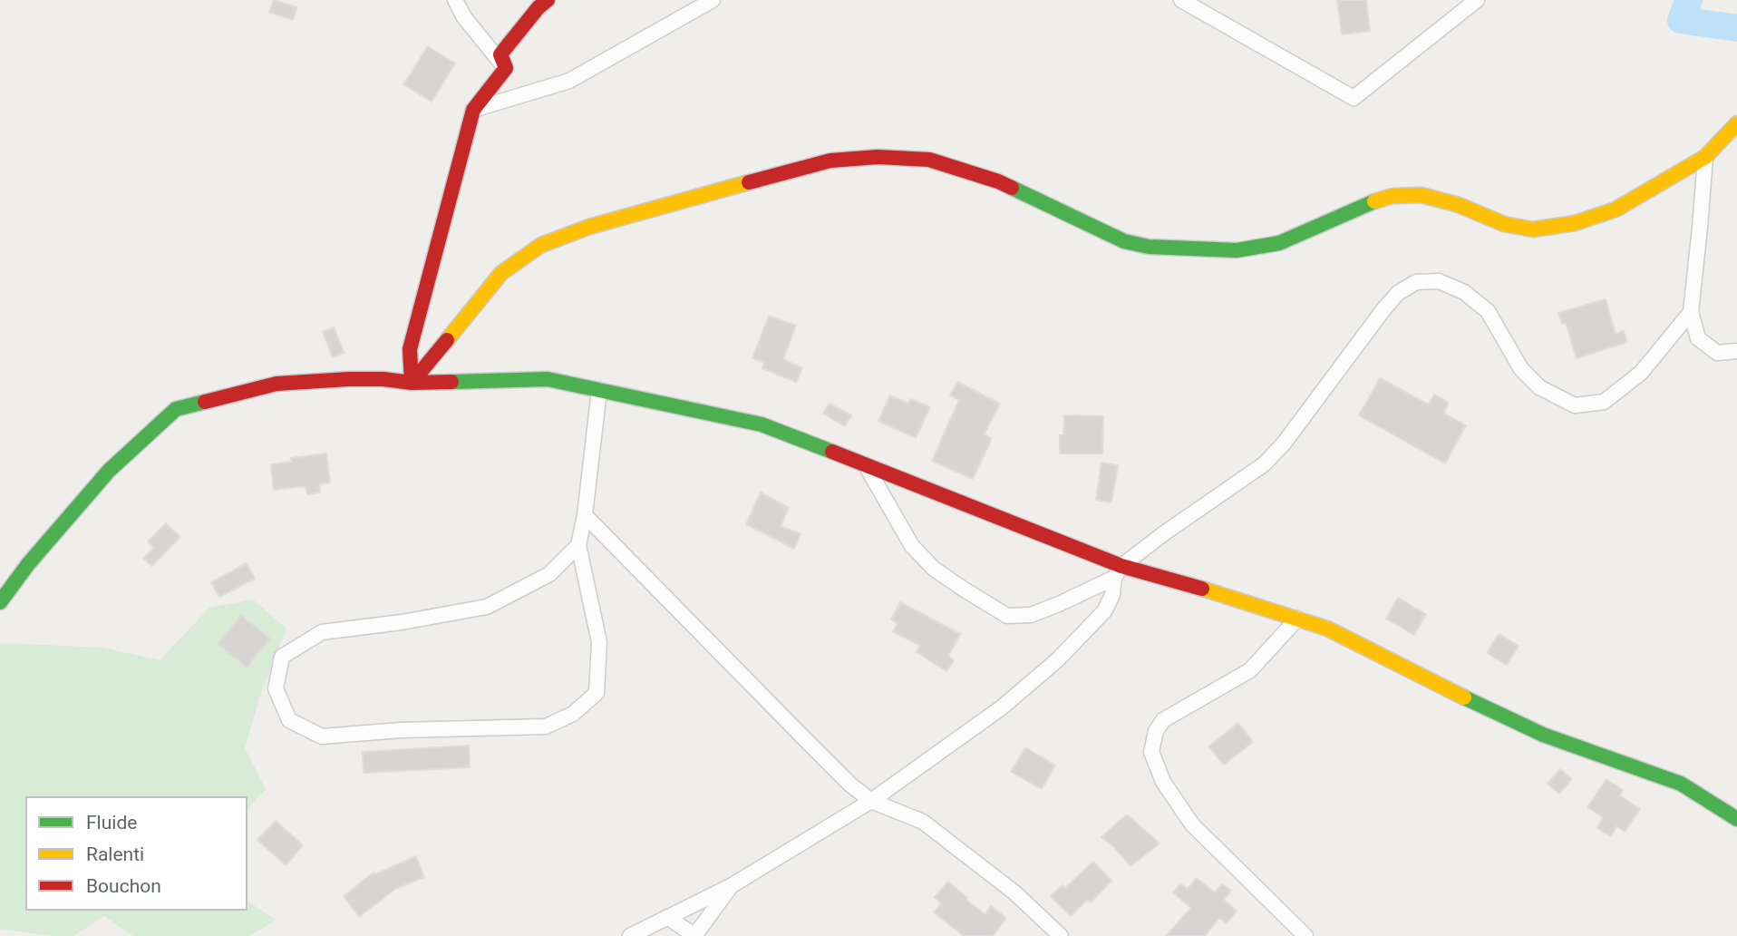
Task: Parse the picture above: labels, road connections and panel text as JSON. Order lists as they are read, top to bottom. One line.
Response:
{"legend":["Fluide","Ralenti","Bouchon"]}
